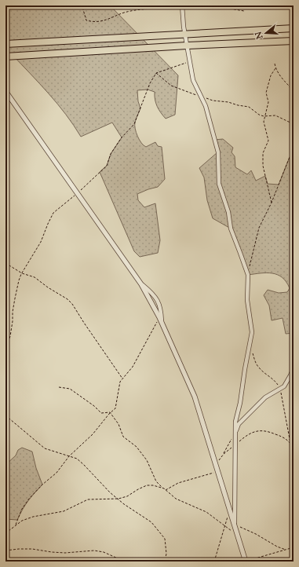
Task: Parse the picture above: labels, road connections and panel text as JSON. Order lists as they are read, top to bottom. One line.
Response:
{"north":"left"}
